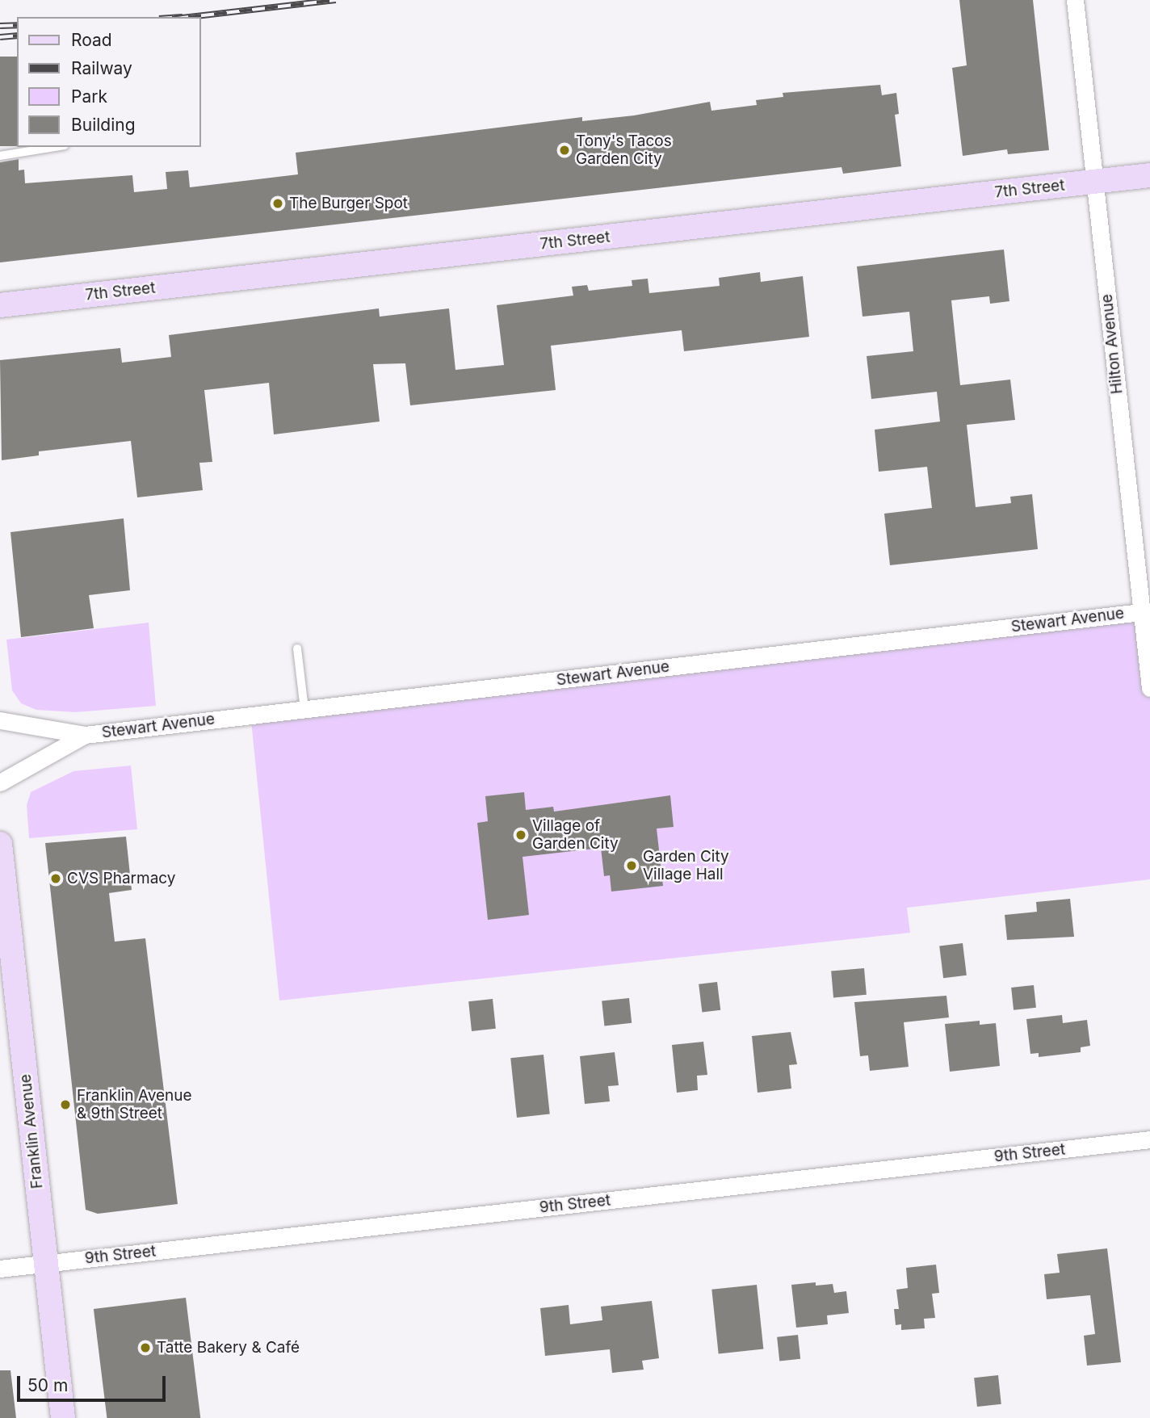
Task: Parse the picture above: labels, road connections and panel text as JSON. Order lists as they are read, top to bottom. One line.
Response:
{"streets":{"street":["7th Street","Hilton Avenue","Stewart Avenue","Franklin Avenue","9th Street"]},"crossings":[["7th Street","Hilton Avenue"],["Hilton Avenue","Stewart Avenue"],["Franklin Avenue","9th Street"]],"places":["Tony's Tacos Garden City","The Burger Spot","Village of Garden City","Garden City Village Hall","CVS Pharmacy","Franklin Avenue & 9th Street","Tatte Bakery & Café"],"legend":["Road","Railway","Park","Building"],"scale_bar":"50 m"}
